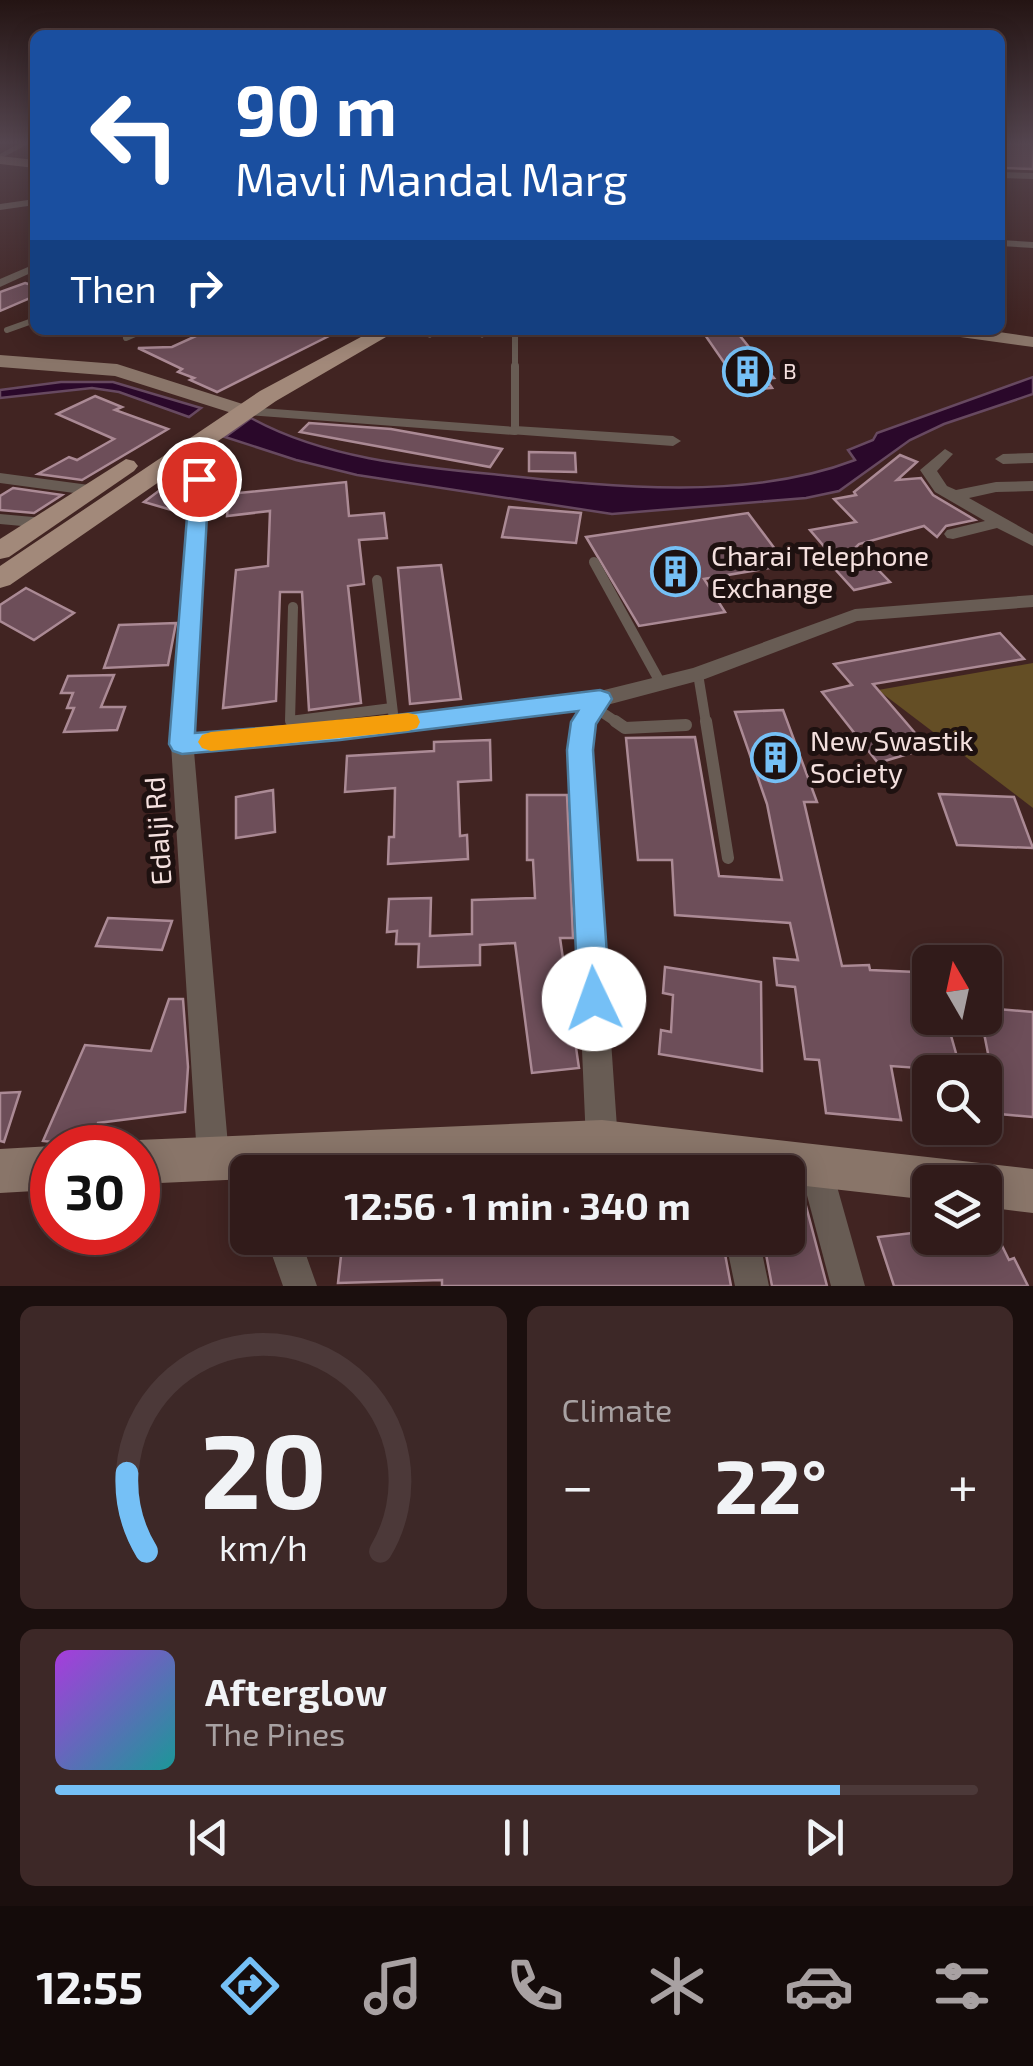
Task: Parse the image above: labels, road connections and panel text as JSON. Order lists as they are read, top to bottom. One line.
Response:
{"streets":{"street":["Edalji Rd"]},"places":{"building":["B","Charai Telephone Exchange","New Swastik Society"]},"north":"top","page":{"turn":["90 m","Mavli Mandal Marg"],"then":"Then","limit":"30","trip":"12:56 · 1 min · 340 m","tile":"Climate","heat":["−","22°","+"],"song":["Afterglow","The Pines"],"tabs":"12:55","gauge":["20","km/h"]}}
